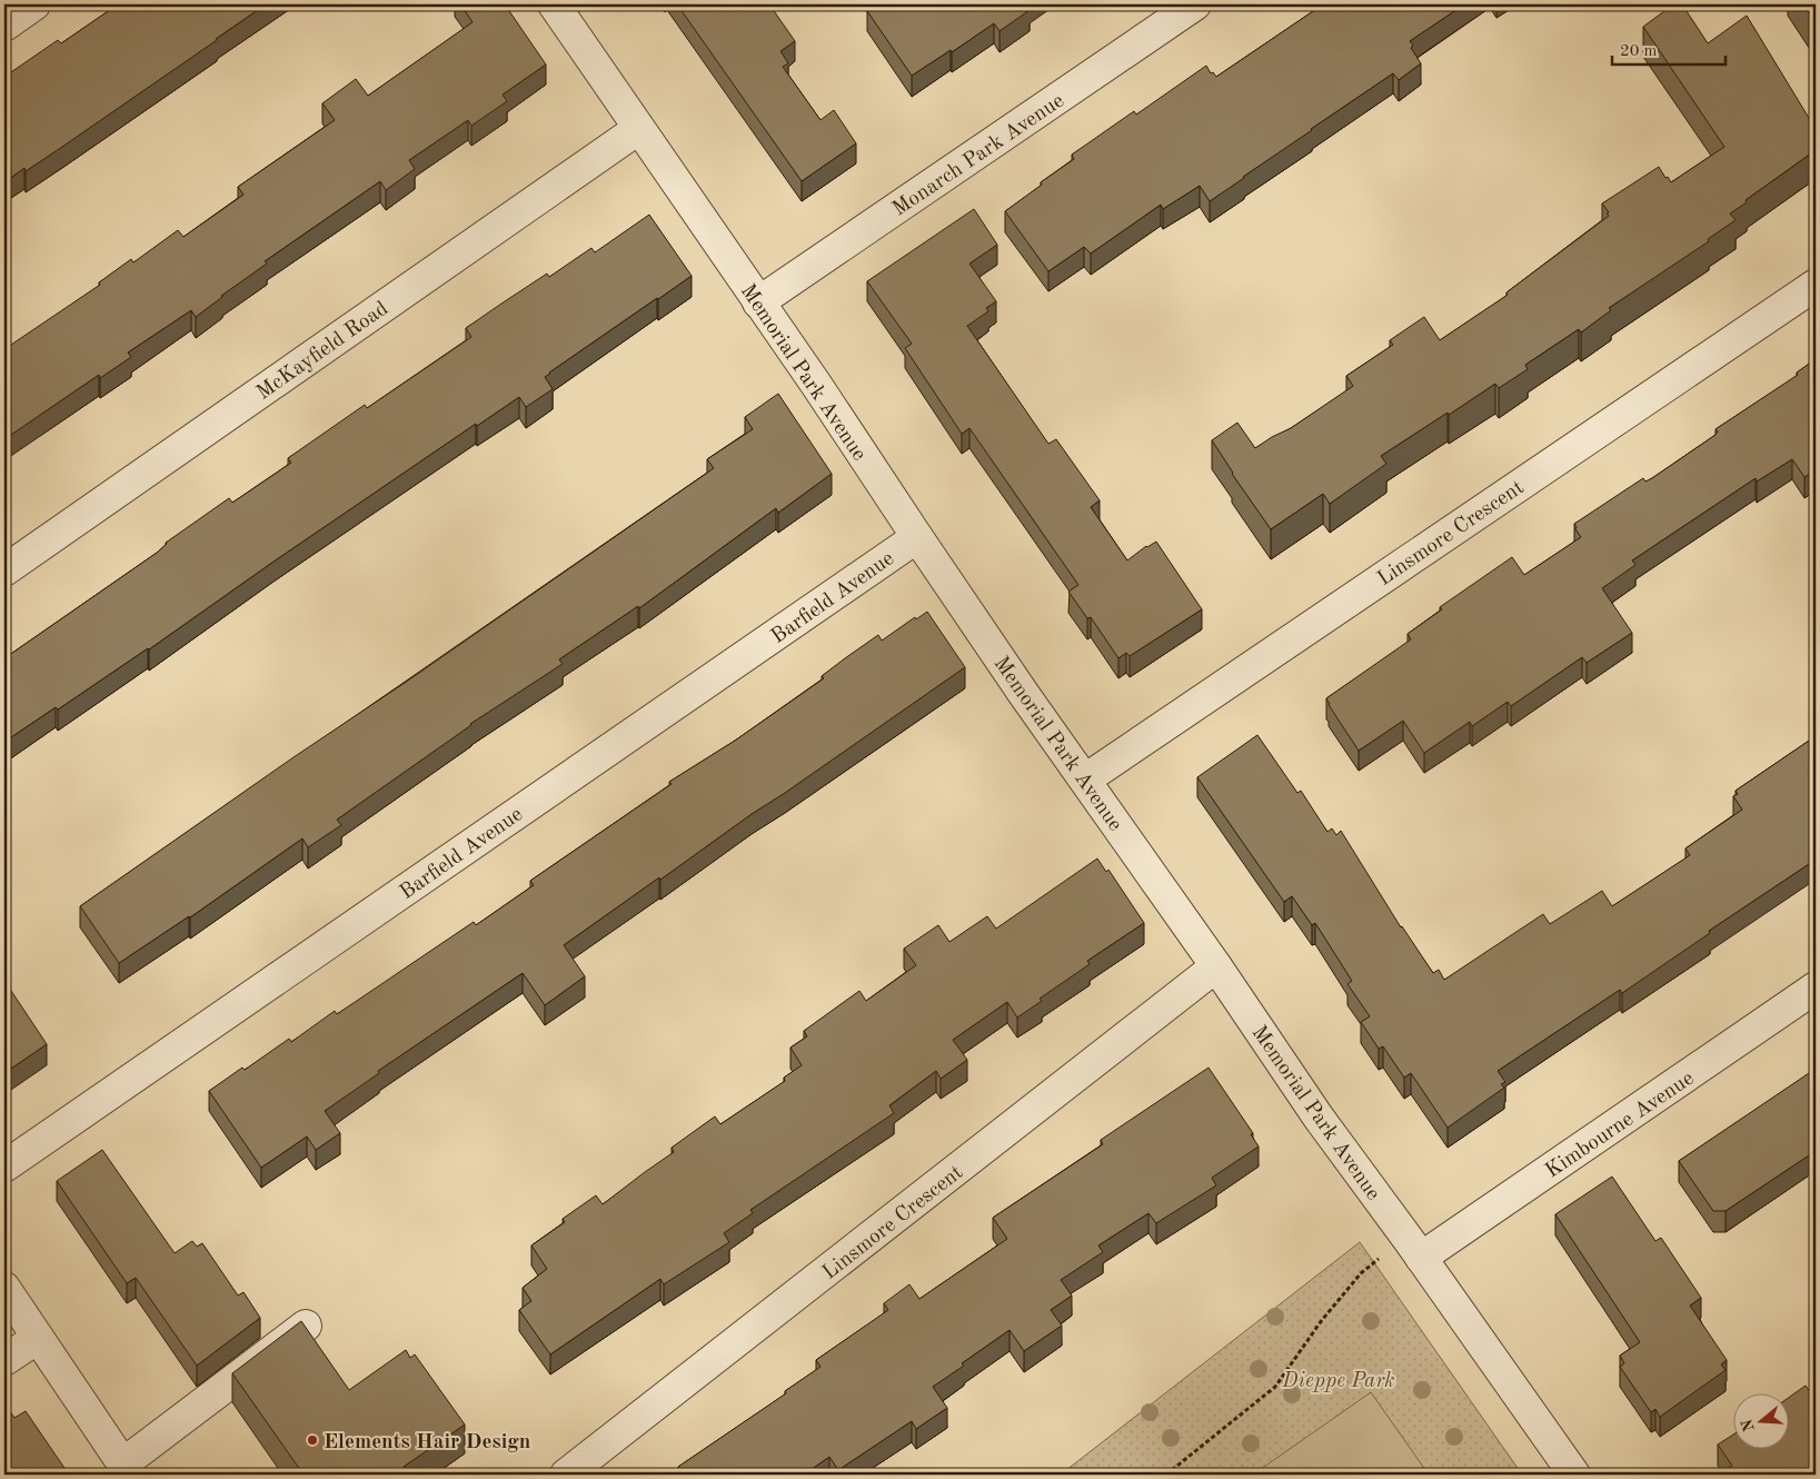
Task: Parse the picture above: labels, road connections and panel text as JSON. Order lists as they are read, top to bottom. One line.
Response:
{"streets":{"street":["Monarch Park Avenue","McKayfield Road","Memorial Park Avenue","Linsmore Crescent","Barfield Avenue","Kimbourne Avenue"]},"crossings":[["Monarch Park Avenue","Memorial Park Avenue"],["McKayfield Road","Memorial Park Avenue"],["Memorial Park Avenue","Linsmore Crescent"],["Memorial Park Avenue","Barfield Avenue"],["Memorial Park Avenue","Kimbourne Avenue"]],"parks":["Dieppe Park"],"places":["Elements Hair Design"],"scale_bar":"20 m","north":"left"}
